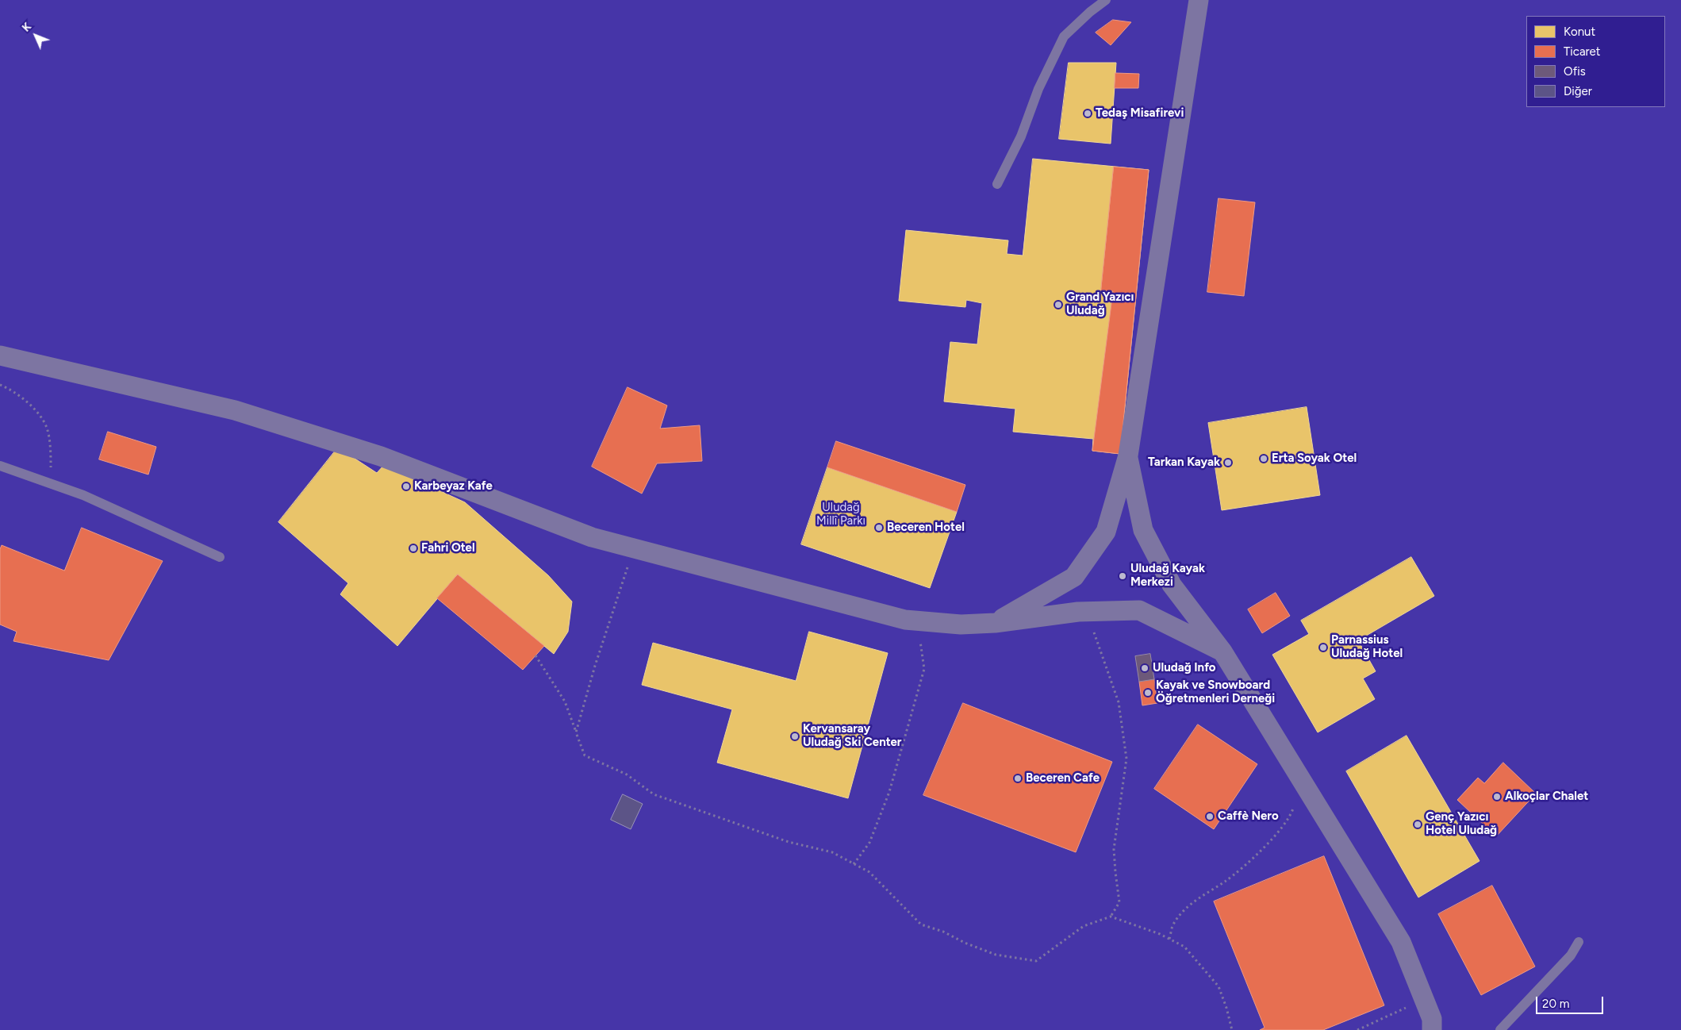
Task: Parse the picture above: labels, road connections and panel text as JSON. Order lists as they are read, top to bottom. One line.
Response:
{"parks":["Uludağ Millî Parkı"],"places":["Tedaş Misafirevi","Grand Yazıcı Uludağ","Erta Soyak Otel","Tarkan Kayak","Karbeyaz Kafe","Beceren Hotel","Fahri Otel","Uludağ Kayak Merkezi","Parnassius Uludağ Hotel","Uludağ Info","Kayak ve Snowboard Öğretmenleri Derneği","Kervansaray Uludağ Ski Center","Beceren Cafe","Alkoçlar Chalet","Caffè Nero","Genç Yazıcı Hotel Uludağ"],"legend":["Konut","Ticaret","Ofis","Diğer"],"scale_bar":"20 m","north":"top left"}
